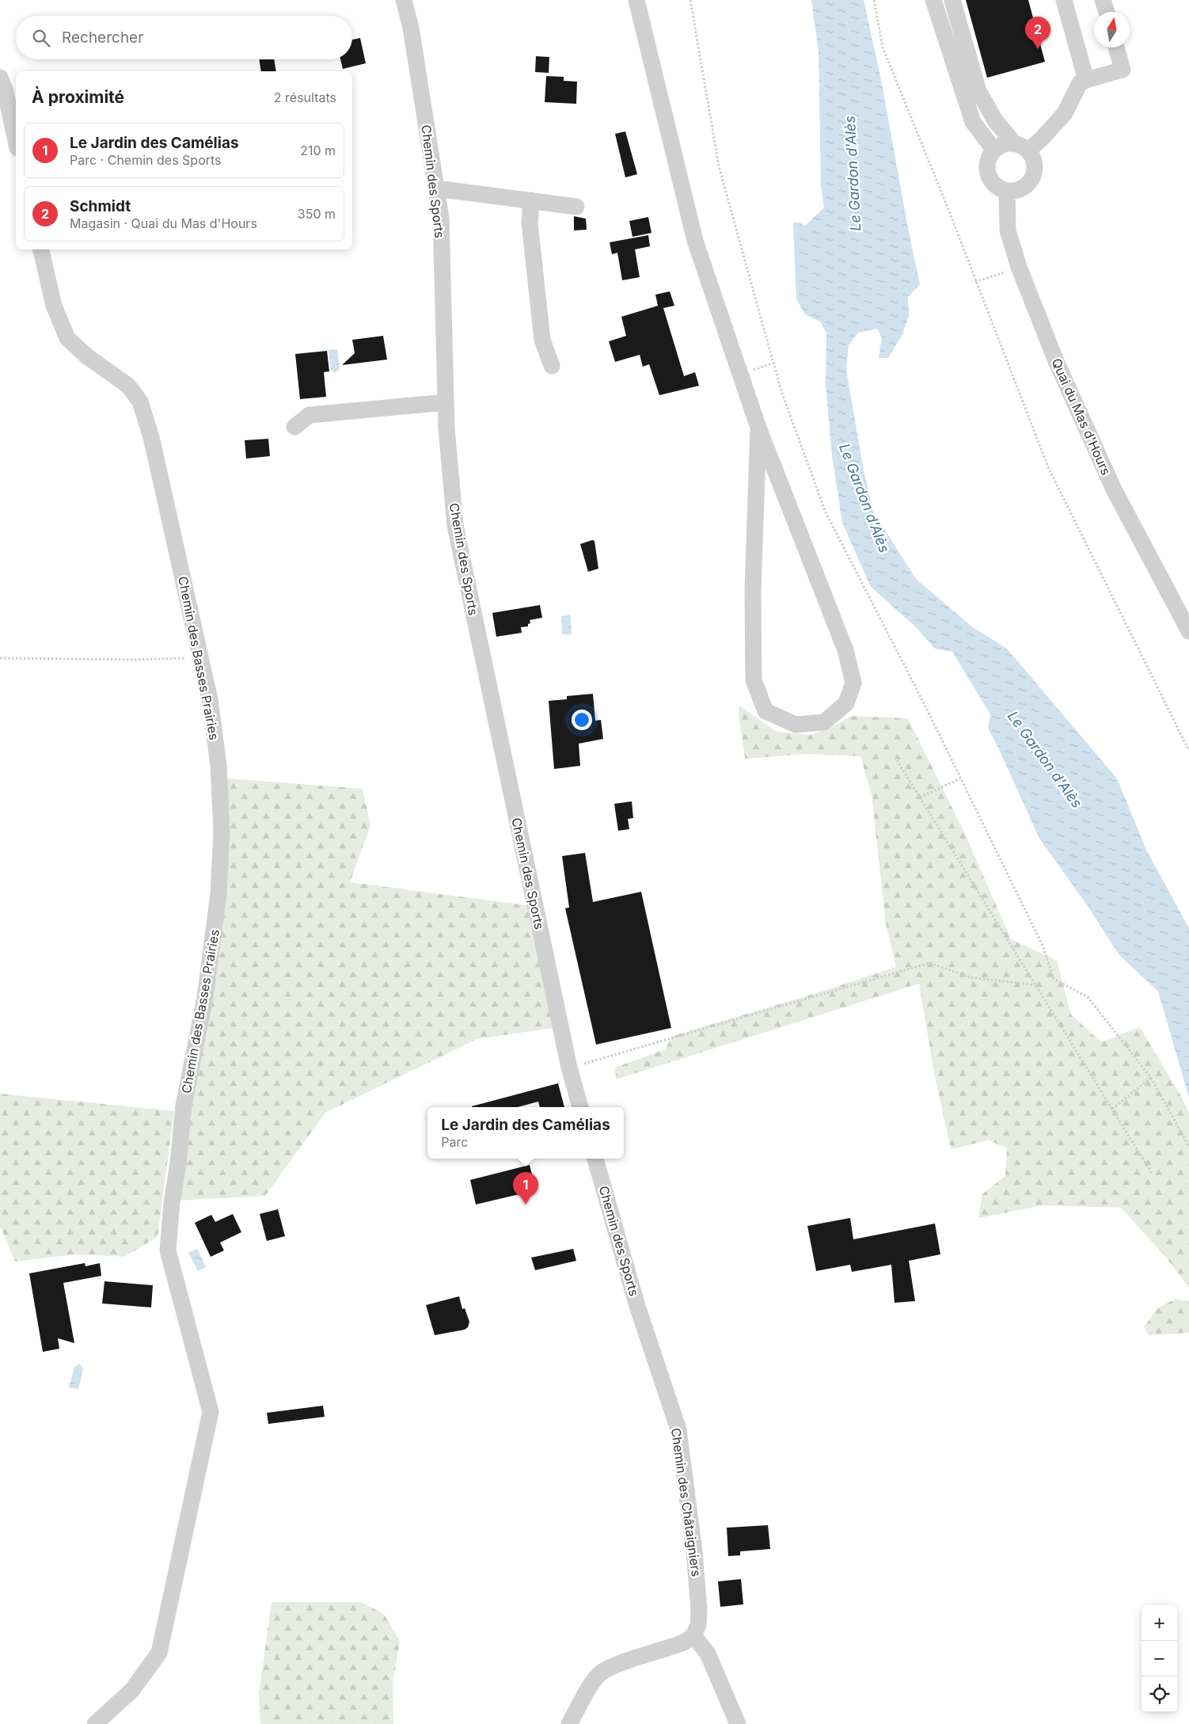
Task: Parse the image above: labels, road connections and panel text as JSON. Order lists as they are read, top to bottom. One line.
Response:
{"streets":{"street":["Chemin des Sports","Quai du Mas d'Hours","Chemin des Basses Prairies","Chemin des Châtaigniers"]},"crossings":[["Chemin des Sports","Chemin des Châtaigniers"]],"water":["Le Gardon d'Alès"],"north":"top","page":{"search":"Rechercher","pins":["2","1"],"heading":["À proximité","2 résultats"],"list":[{"mark":"1","name":"Le Jardin des Camélias","note":"Parc · Chemin des Sports","value":"210 m"},{"mark":"2","name":"Schmidt","note":"Magasin · Quai du Mas d'Hours","value":"350 m"}],"popup":["Le Jardin des Camélias","Parc"],"map_buttons":["+","−"]}}
